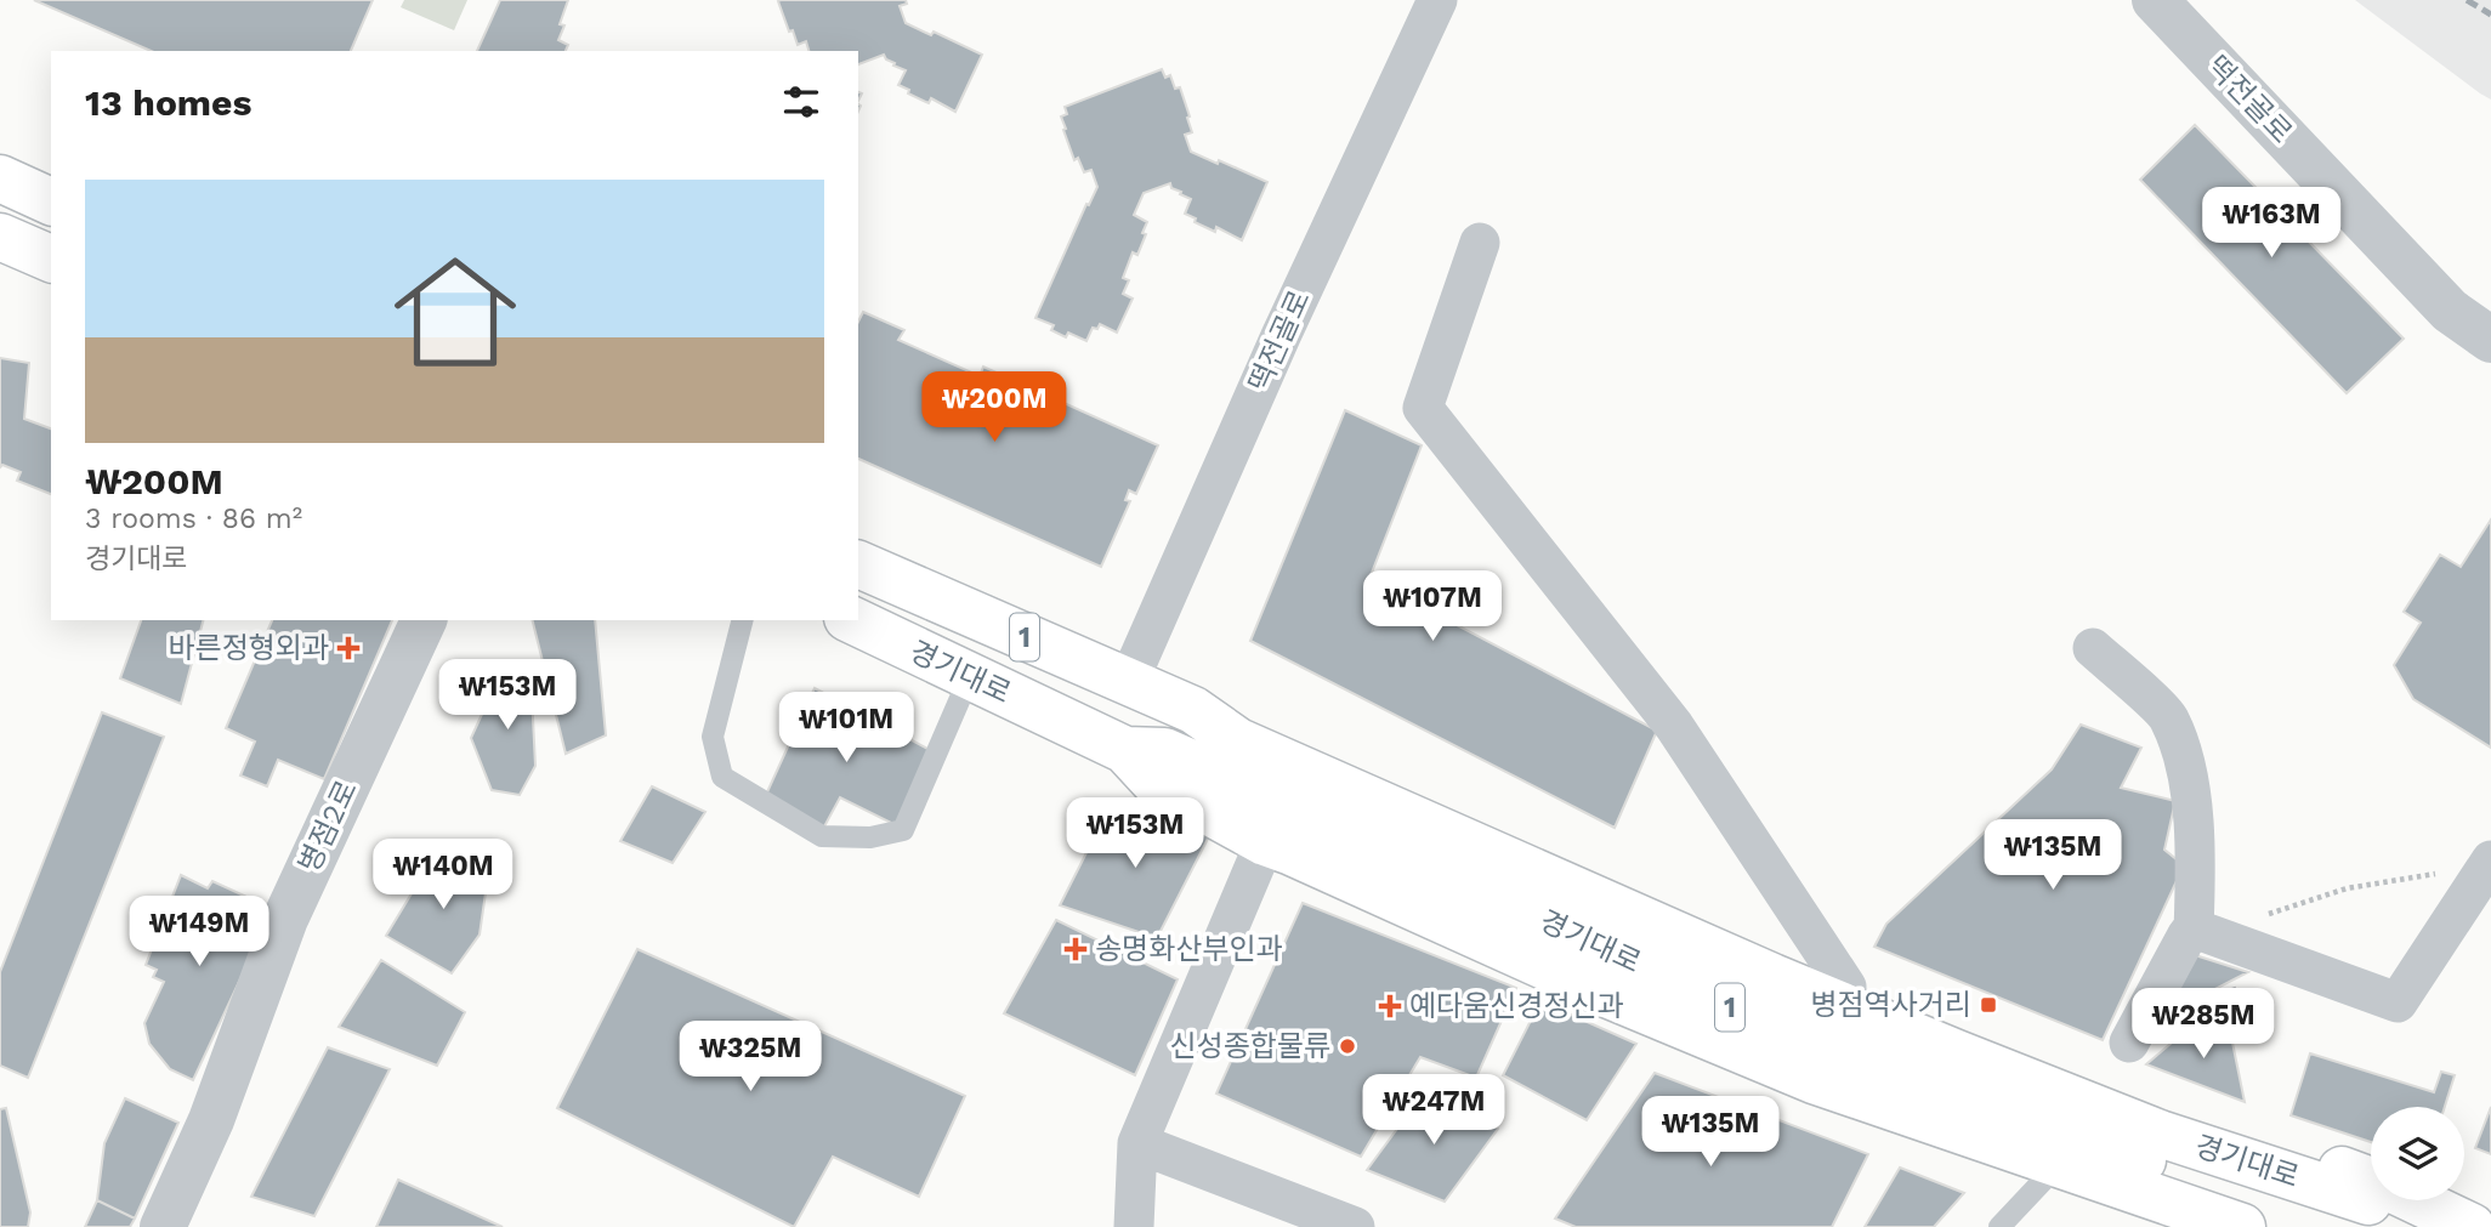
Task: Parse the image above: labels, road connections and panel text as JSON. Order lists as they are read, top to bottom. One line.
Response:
{"streets":{"main road":["1","경기대로"],"street":["떡전골로","병점2로"]},"crossings":[["떡전골로","경기대로"]],"places":{"health":["바른정형외과","송명화산부인과","예다움신경정신과"],"transit":["병점역사거리"],"other":["신성종합물류"]},"page":{"heading":"13 homes","list":[{"name":"₩200M","note":"3 rooms · 86 m² · 경기대로"}],"price":["₩163M","₩200M","₩107M","₩153M","₩101M","₩153M","₩135M","₩140M","₩149M","₩285M","₩325M","₩247M","₩135M"]}}
